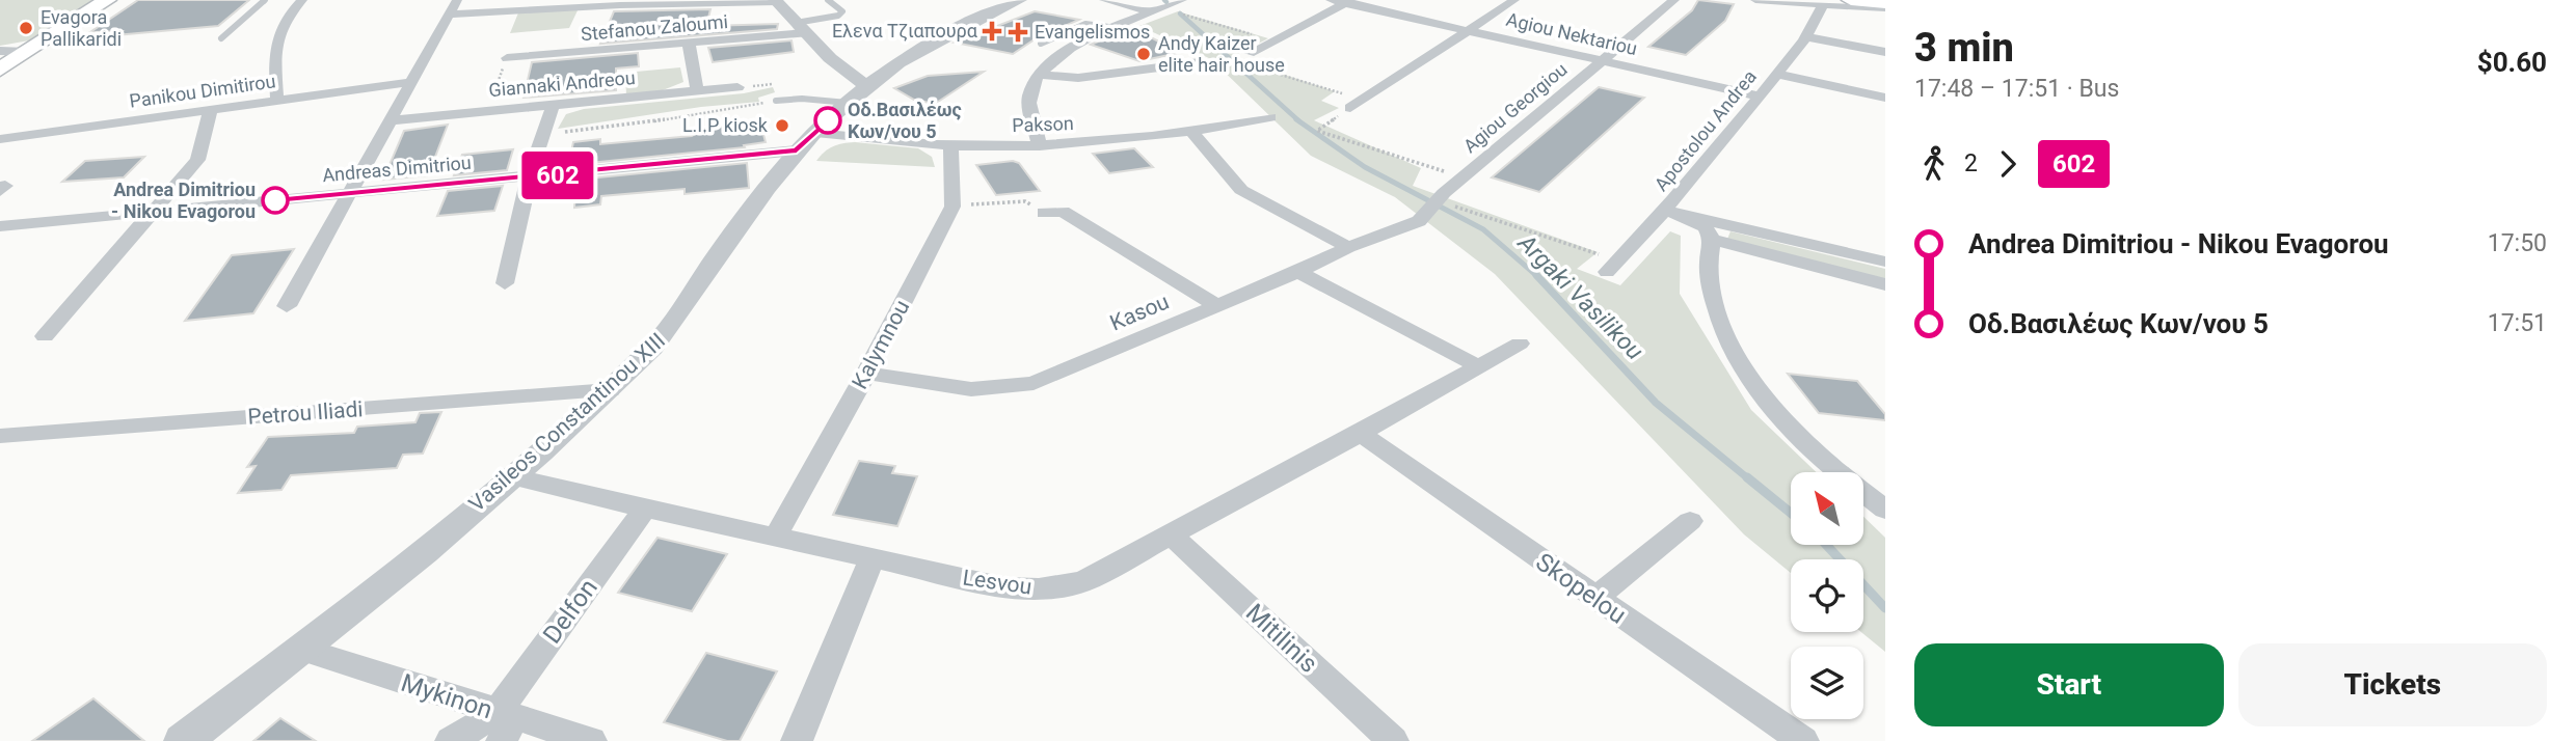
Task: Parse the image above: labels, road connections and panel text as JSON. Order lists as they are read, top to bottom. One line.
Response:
{"streets":{"street":["Stefanou Zaloumi","Agiou Nektariou","Giannaki Andreou","Panikou Dimitirou","Agiou Georgiou","Pakson","Apostolou Andrea","Andreas Dimitriou","Kasou","Kalymnou","Petrou Iliadi","Vasileos Constantinou XIII","Lesvou","Skopelou","Delfon","Mitilinis","Mykinon"]},"crossings":[["Agiou Nektariou","Agiou Georgiou"],["Agiou Nektariou","Apostolou Andrea"],["Agiou Georgiou","Kasou"],["Pakson","Andreas Dimitriou"],["Pakson","Kalymnou"],["Pakson","Vasileos Constantinou XIII"],["Andreas Dimitriou","Vasileos Constantinou XIII"],["Kasou","Kalymnou"],["Kalymnou","Lesvou"],["Petrou Iliadi","Vasileos Constantinou XIII"],["Vasileos Constantinou XIII","Lesvou"],["Vasileos Constantinou XIII","Mykinon"],["Lesvou","Skopelou"],["Lesvou","Delfon"],["Lesvou","Mitilinis"],["Delfon","Mykinon"]],"water":["Argaki Vasilikou"],"places":{"other":["Evagora Pallikaridi","Andy Kaizer elite hair house","Οδ.Βασιλέως Κων/νου 5","L.I.P kiosk","Andrea Dimitriou - Nikou Evagorou"],"health":["Ελενα Τζιαπουρα","Evangelismos"]},"lines":["bus line 602"],"north":"top left","page":{"on_map":"602","heading":["3 min","17:48 – 17:51 · Bus","$0.60"],"legs":["2","602"],"list":[{"name":"Andrea Dimitriou - Nikou Evagorou","value":"17:50"},{"name":"Οδ.Βασιλέως Κων/νου 5","value":"17:51"}],"buttons":["Start","Tickets"]}}
